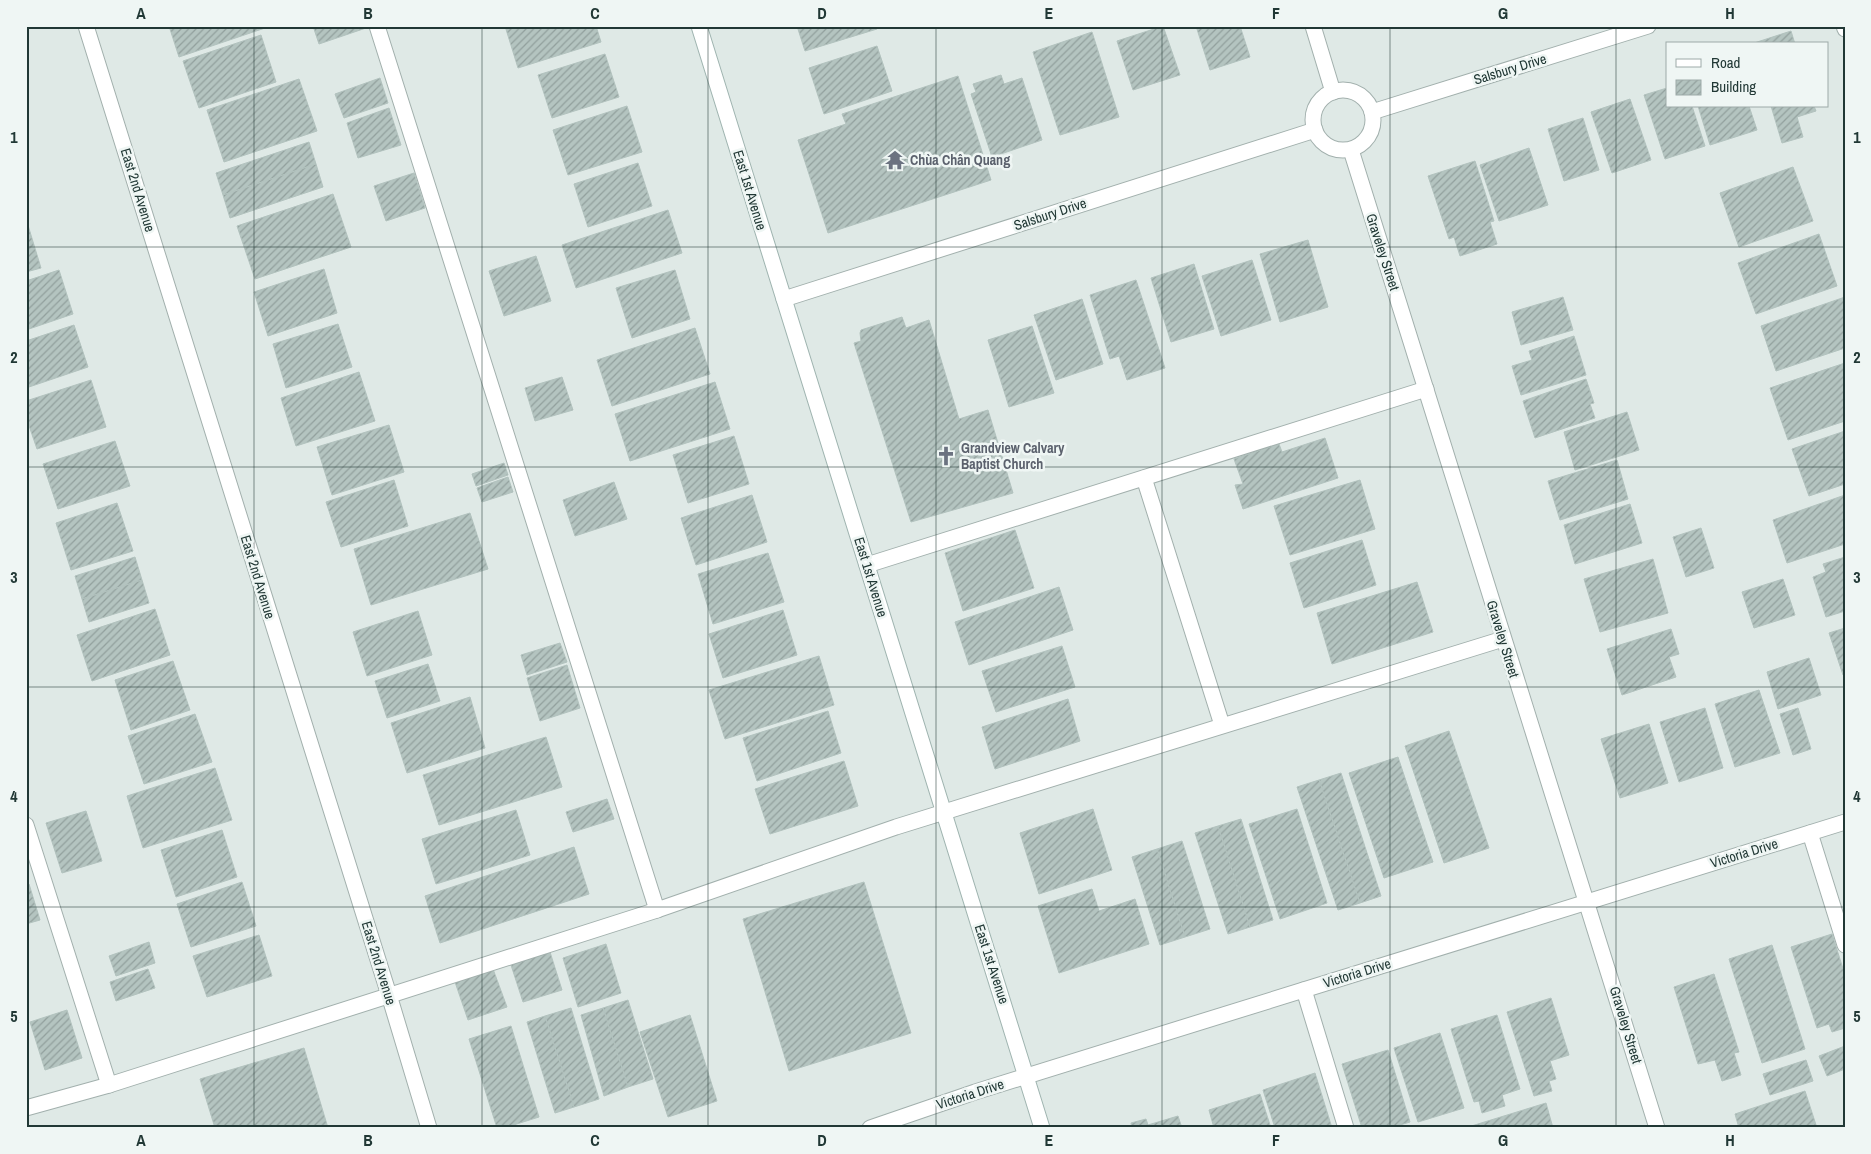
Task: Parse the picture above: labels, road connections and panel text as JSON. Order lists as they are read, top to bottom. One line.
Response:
{"streets":{"street":["Salsbury Drive","East 2nd Avenue","East 1st Avenue","Graveley Street","Victoria Drive"]},"crossings":[["Salsbury Drive","East 1st Avenue"],["Salsbury Drive","Graveley Street"],["East 1st Avenue","Victoria Drive"],["Graveley Street","Victoria Drive"]],"places":{"temple":["Chùa Chân Quang"],"church":["Grandview Calvary Baptist Church"]},"legend":["Road","Building"],"grid":{"columns":["A","B","C","D","E","F","G","H"],"rows":["1","2","3","4","5"]}}
